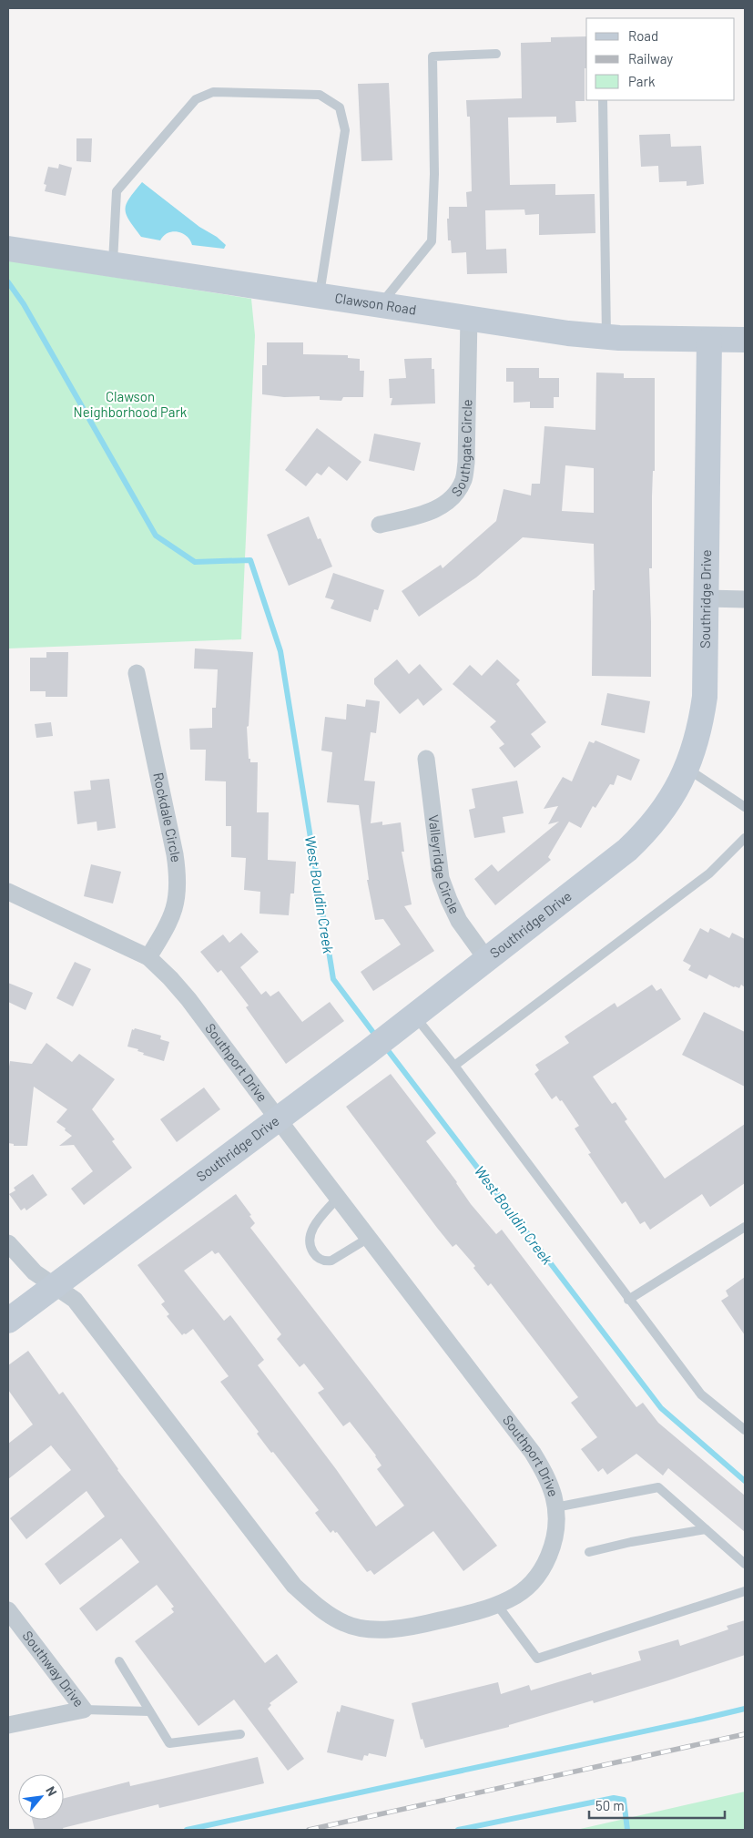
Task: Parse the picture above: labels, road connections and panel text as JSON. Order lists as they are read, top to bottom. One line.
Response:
{"streets":{"street":["Clawson Road","Southgate Circle","Southridge Drive","Rockdale Circle","Valleyridge Circle","Southport Drive","Southway Drive"]},"crossings":[["Clawson Road","Southgate Circle"],["Clawson Road","Southridge Drive"],["Southridge Drive","Valleyridge Circle"],["Southridge Drive","Southport Drive"],["Rockdale Circle","Southport Drive"]],"water":["West Bouldin Creek"],"parks":["Clawson Neighborhood Park"],"legend":["Road","Railway","Park"],"scale_bar":"50 m","north":"top right"}
